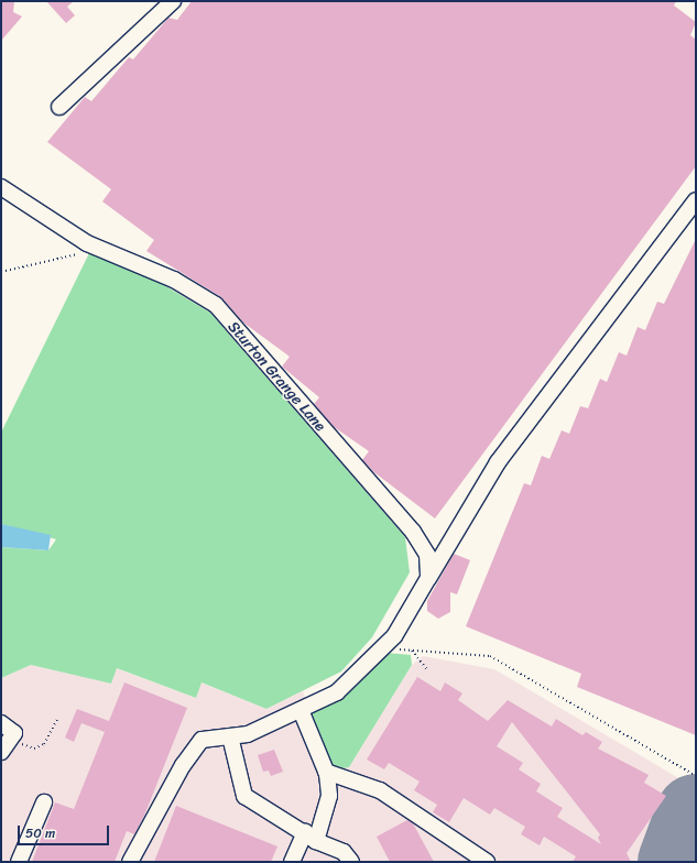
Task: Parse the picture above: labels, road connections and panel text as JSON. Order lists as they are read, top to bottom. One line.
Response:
{"streets":{"lane":["Sturton Grange Lane"]},"scale_bar":"50 m"}
